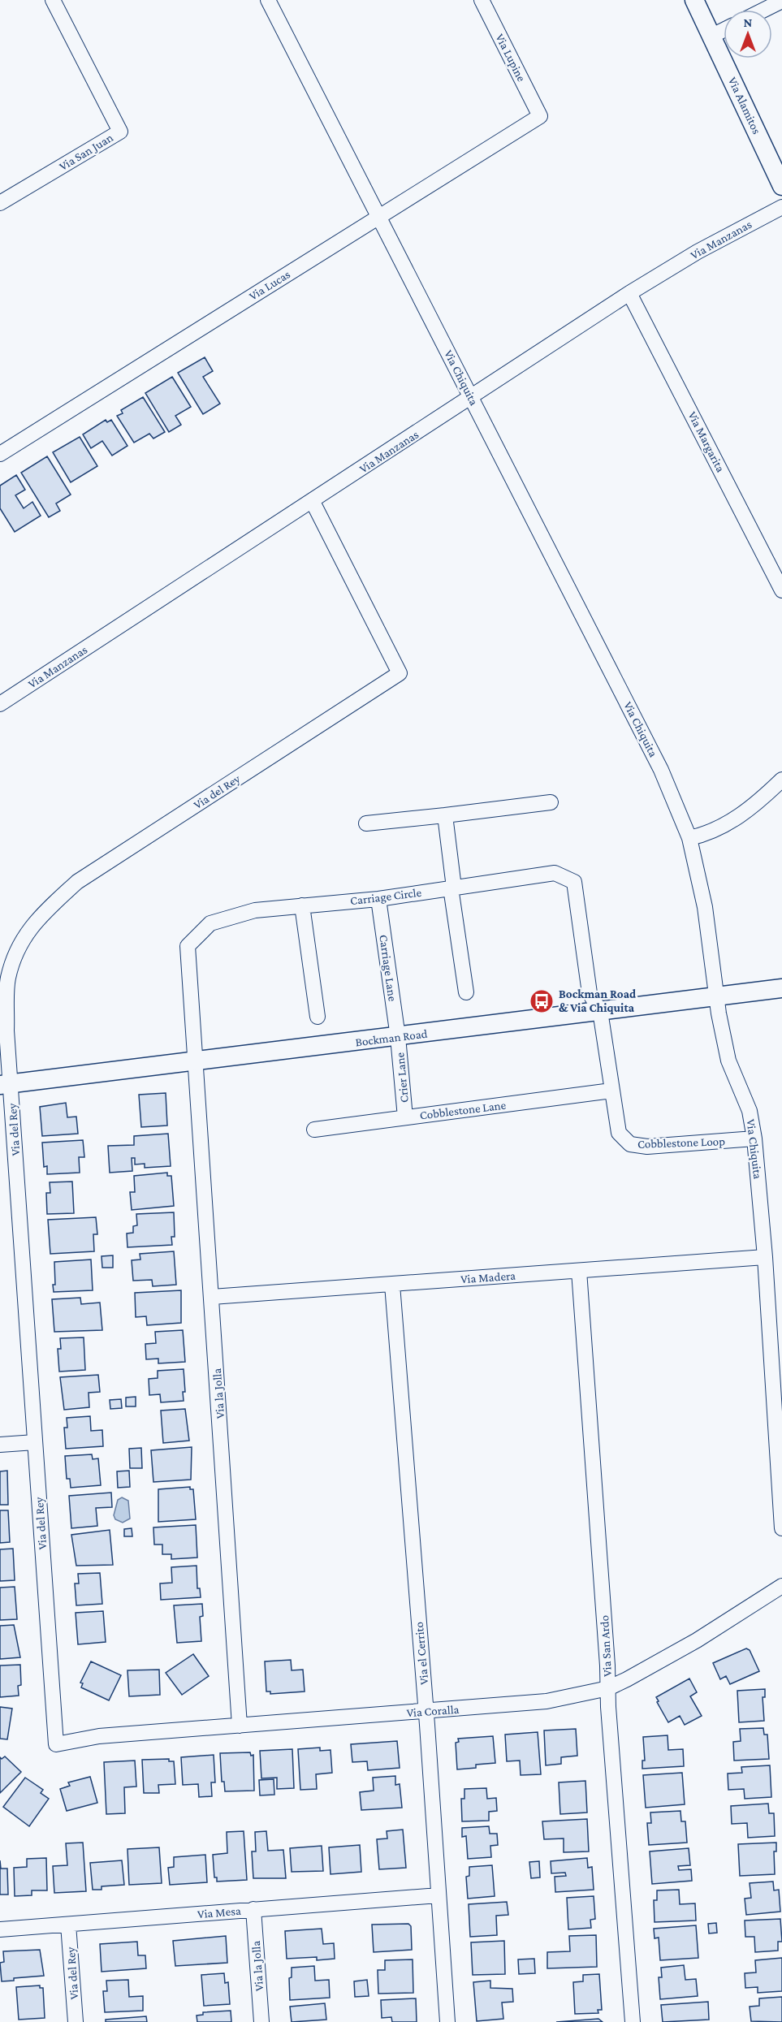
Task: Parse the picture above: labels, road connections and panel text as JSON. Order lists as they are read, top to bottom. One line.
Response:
{"streets":{"street":["Via Lupine","Via Alamitos","Via San Juan","Via Manzanas","Via Lucas","Via Chiquita","Via Margarita","Via del Rey","Carriage Circle","Carriage Lane","Bockman Road","Crier Lane","Cobblestone Lane","Cobblestone Loop","Via Madera","Via la Jolla","Via San Ardo","Via el Cerrito","Via Coralla","Via Mesa"]},"crossings":[["Via Lupine","Via Lucas"],["Via Manzanas","Via Chiquita"],["Via Manzanas","Via Margarita"],["Via Manzanas","Via del Rey"],["Via Lucas","Via Chiquita"],["Via Chiquita","Bockman Road"],["Via Chiquita","Cobblestone Loop"],["Via Chiquita","Via Madera"],["Via del Rey","Bockman Road"],["Via del Rey","Via Coralla"],["Via del Rey","Via Mesa"],["Carriage Circle","Carriage Lane"],["Carriage Circle","Bockman Road"],["Carriage Circle","Cobblestone Loop"],["Carriage Circle","Via la Jolla"],["Carriage Lane","Bockman Road"],["Carriage Lane","Crier Lane"],["Bockman Road","Crier Lane"],["Bockman Road","Cobblestone Loop"],["Bockman Road","Via la Jolla"],["Crier Lane","Cobblestone Lane"],["Cobblestone Lane","Cobblestone Loop"],["Via Madera","Via la Jolla"],["Via Madera","Via San Ardo"],["Via Madera","Via el Cerrito"],["Via la Jolla","Via Coralla"],["Via la Jolla","Via Mesa"],["Via San Ardo","Via Coralla"],["Via el Cerrito","Via Coralla"],["Via el Cerrito","Via Mesa"]],"places":{"bus stop":["Bockman Road & Via Chiquita"]},"north":"top"}
